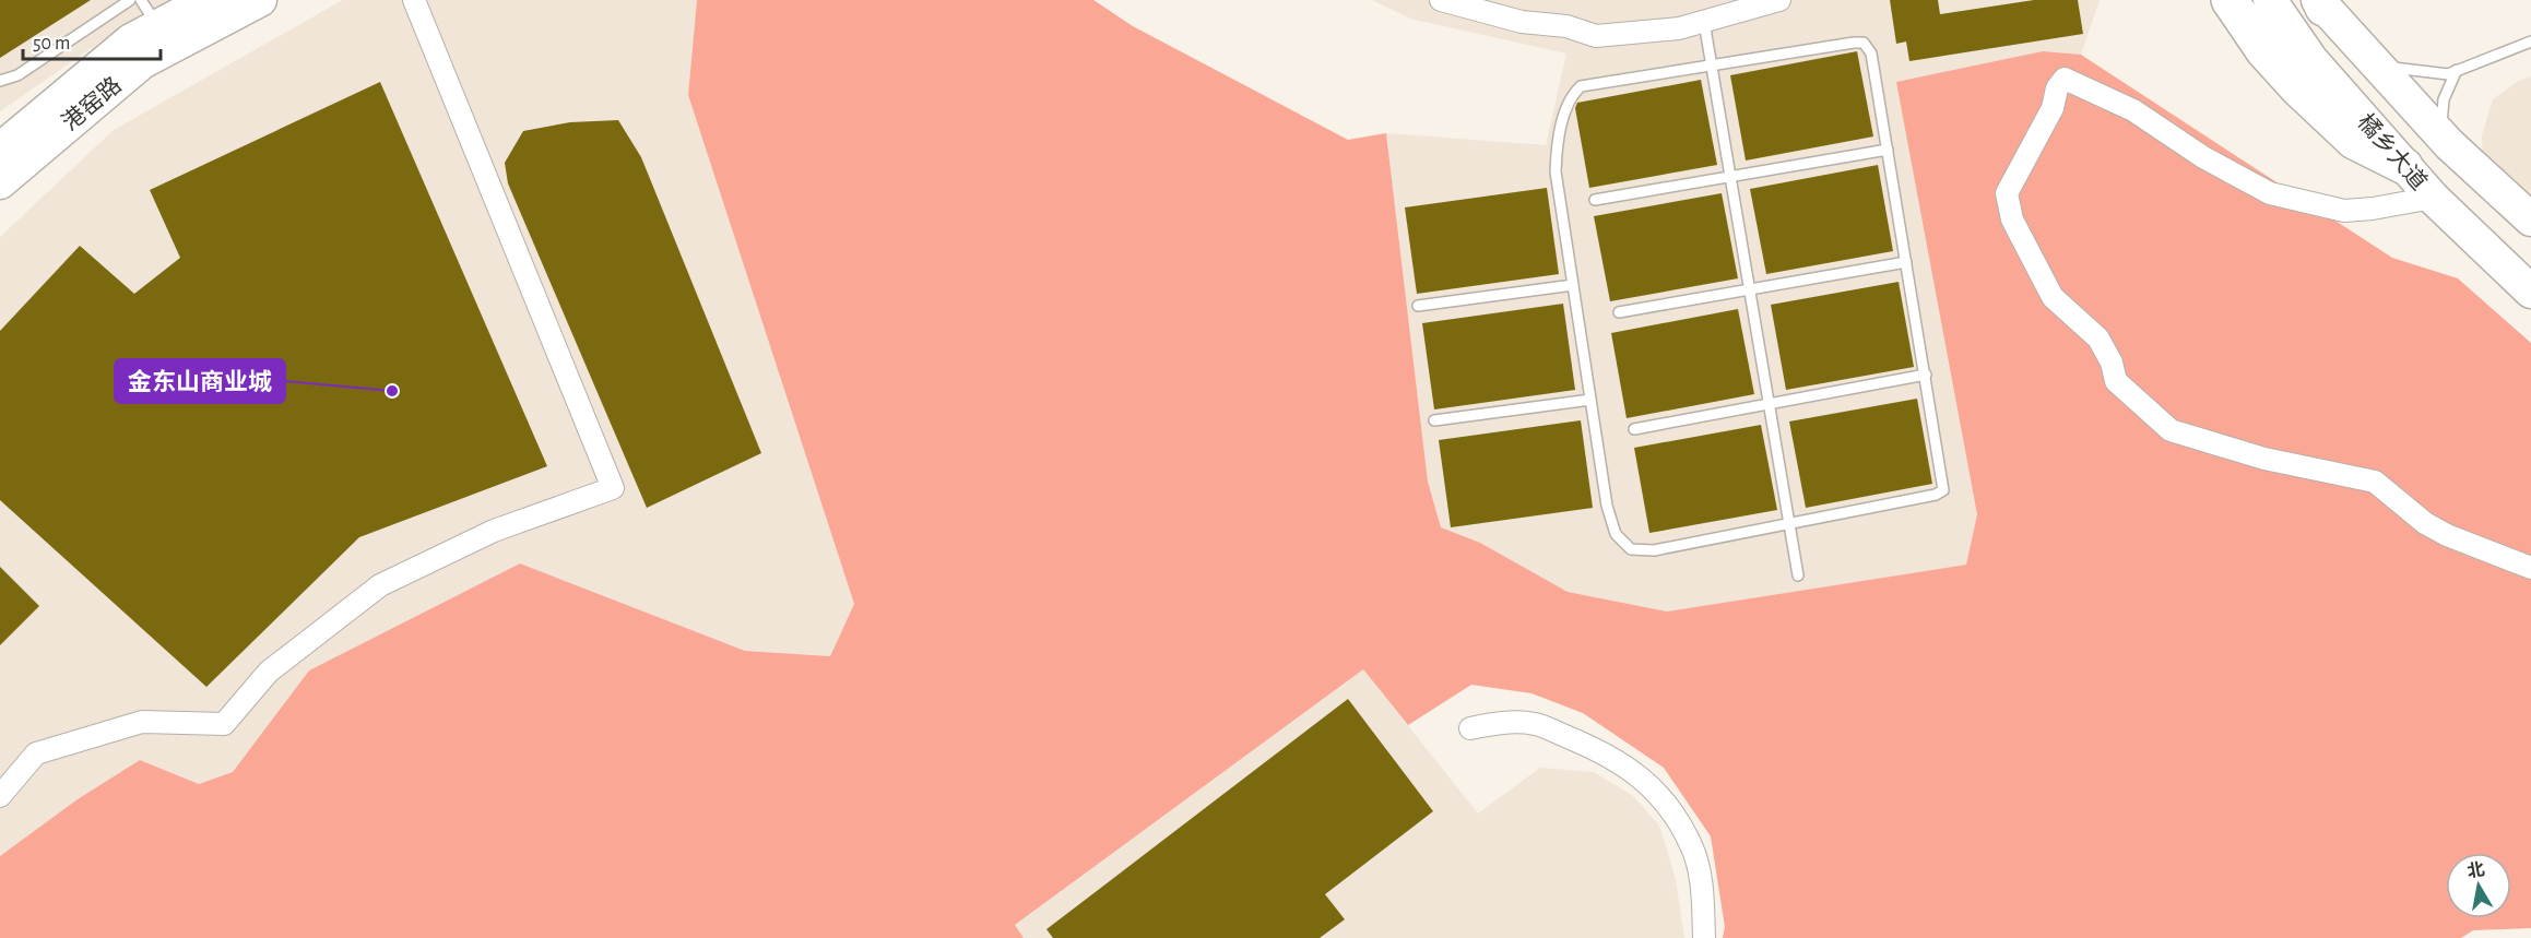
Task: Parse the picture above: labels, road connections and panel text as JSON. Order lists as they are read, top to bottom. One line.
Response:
{"streets":{"main road":["港窑路","橘乡大道"]},"places":["金东山商业城"],"scale_bar":"50 m","north":"top"}
